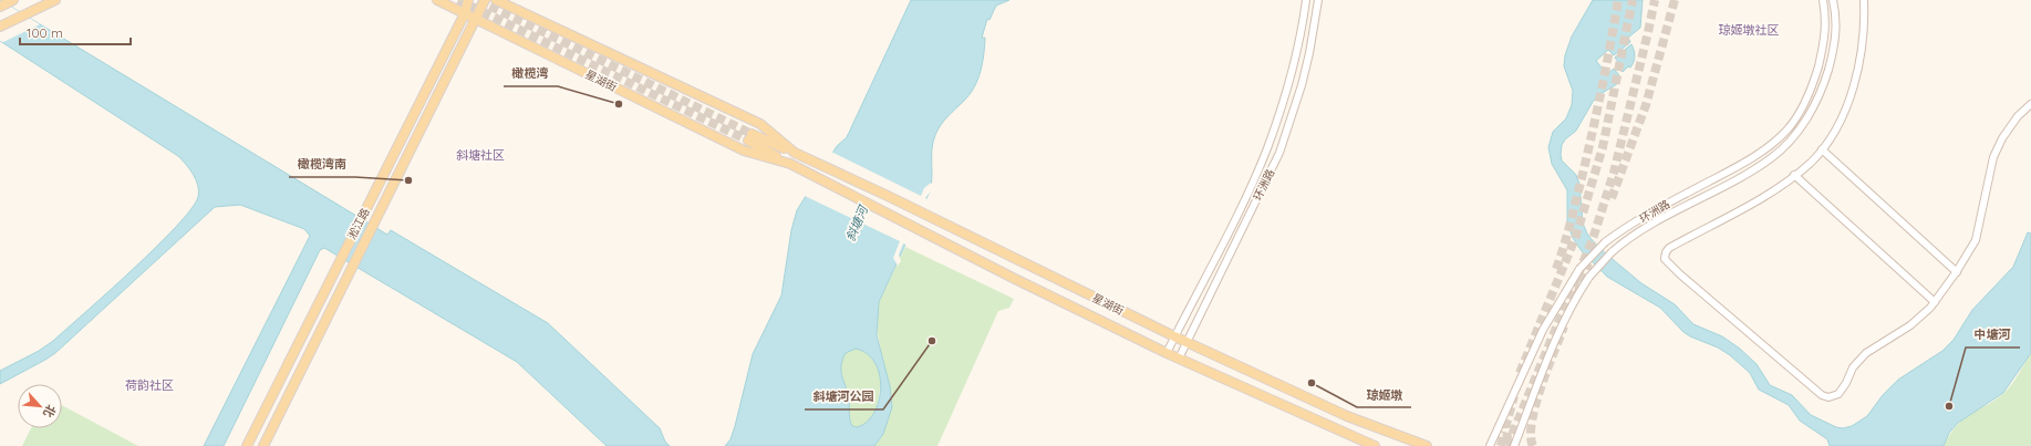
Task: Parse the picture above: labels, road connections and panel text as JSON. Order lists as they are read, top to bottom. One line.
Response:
{"streets":{"main road":["星湖街","淞江路"],"street":["环洲路"]},"crossings":[["星湖街","环洲路"],["星湖街","淞江路"]],"districts":["琼姬墩社区","斜塘社区","荷韵社区"],"water":["斜塘河"],"places":["橄榄湾","橄榄湾南","斜塘河公园","琼姬墩","中塘河"],"scale_bar":"100 m","north":"bottom right"}
